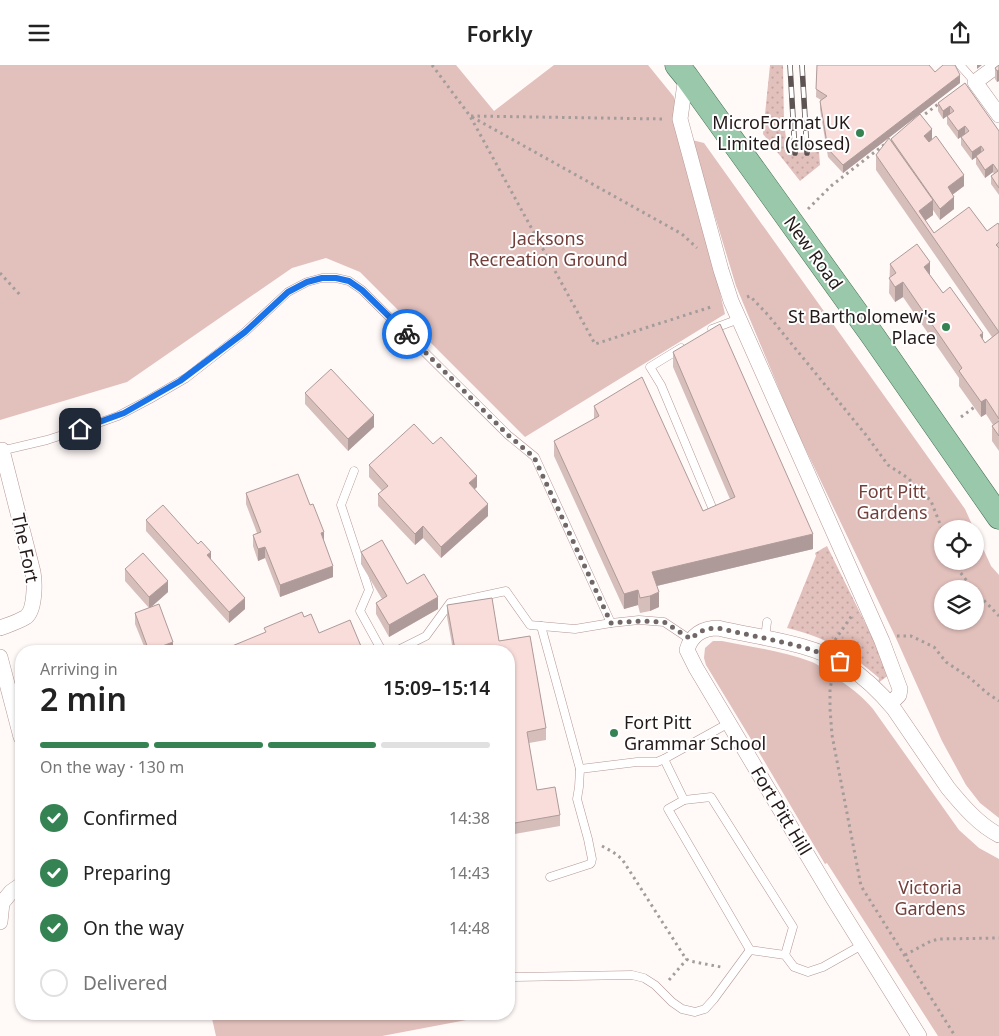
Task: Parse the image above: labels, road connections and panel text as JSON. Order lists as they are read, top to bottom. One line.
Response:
{"streets":{"main road":["New Road"],"street":["The Fort","Fort Pitt Hill"]},"parks":["Jacksons Recreation Ground","Fort Pitt Gardens","Victoria Gardens"],"places":["MicroFormat UK Limited (closed)","St Bartholomew's Place","Fort Pitt Grammar School"],"page":{"header":"Forkly","heading":["2 min","Arriving in","15:09–15:14"],"bar":"On the way · 130 m","list":[["Confirmed","14:38"],["Preparing","14:43"],["On the way","14:48"],"Delivered"]}}
